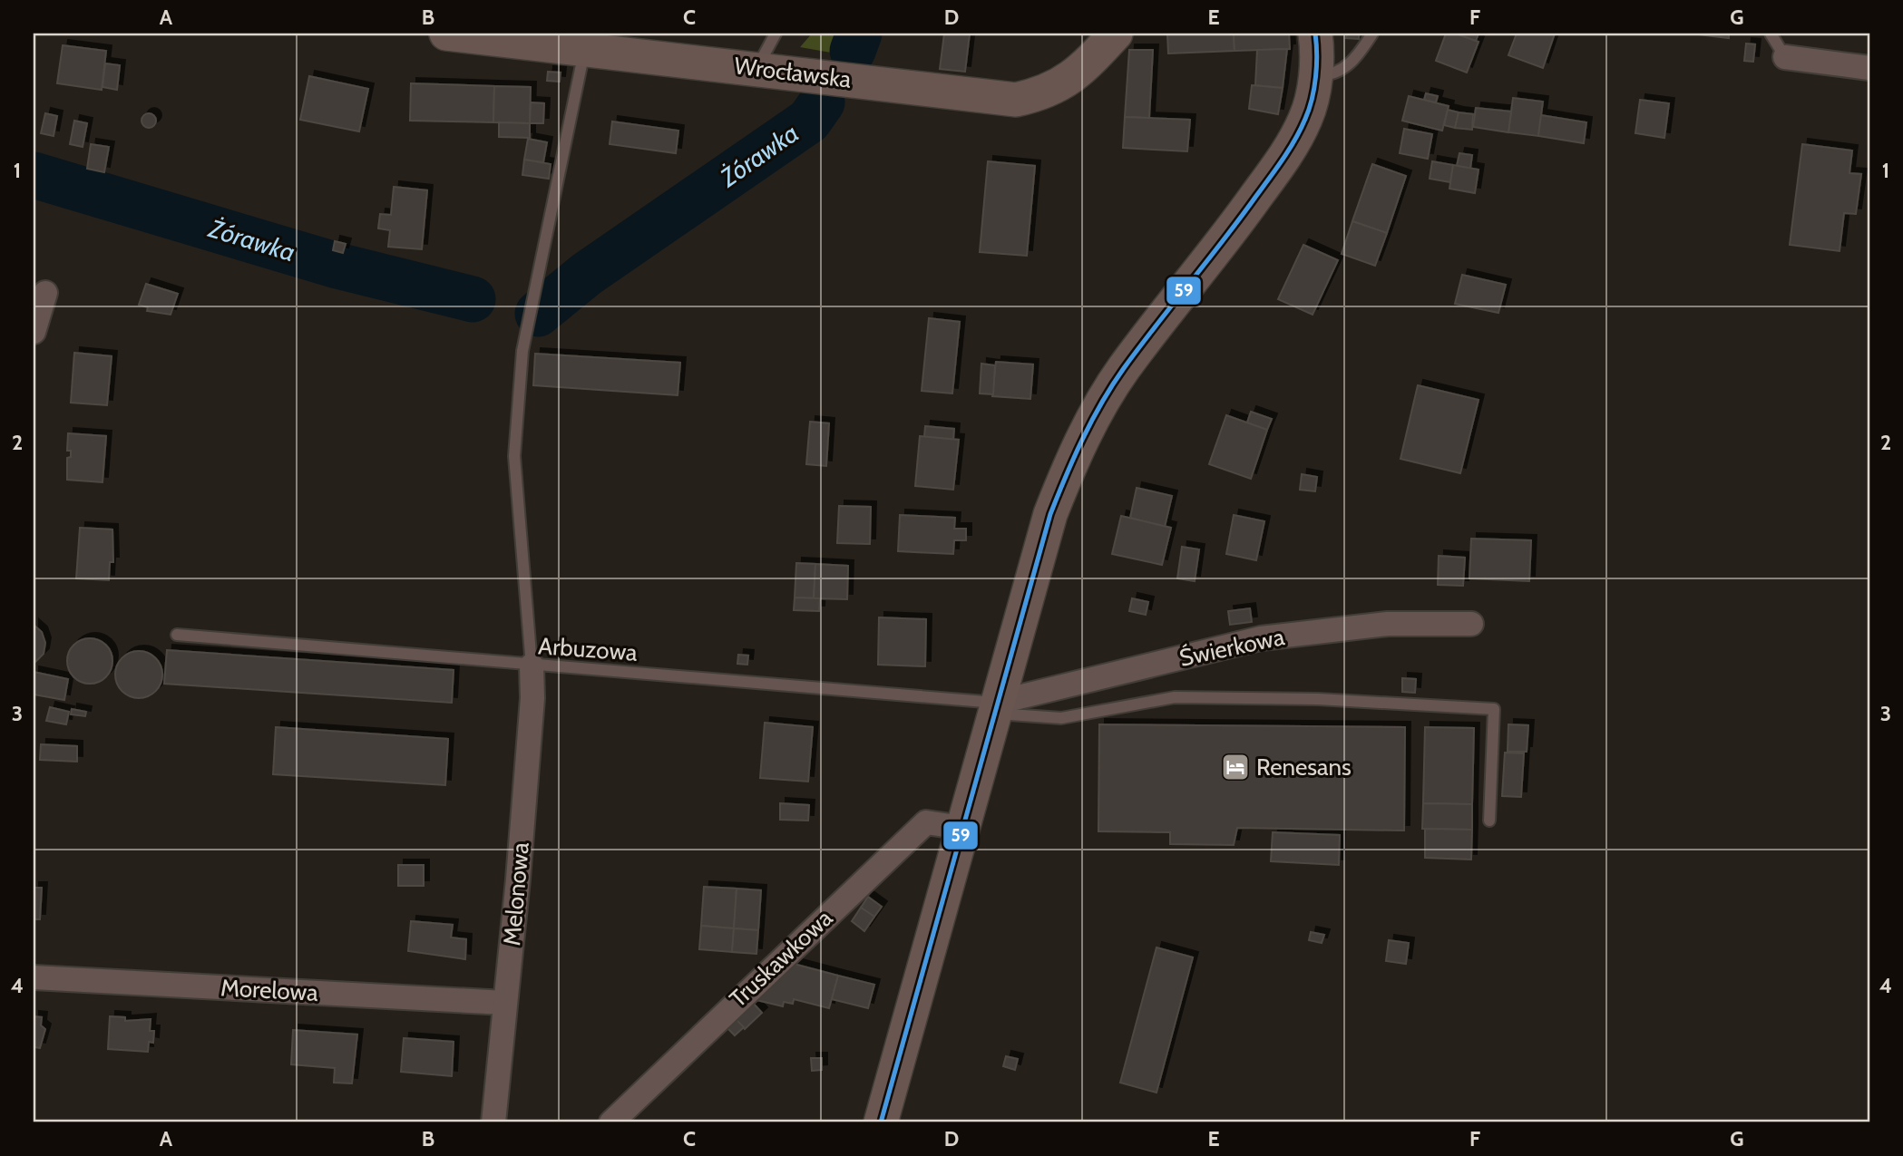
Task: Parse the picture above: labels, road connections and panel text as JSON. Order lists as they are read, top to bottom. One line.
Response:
{"streets":{"street":["Wrocławska","Świerkowa","Melonowa","Truskawkowa","Morelowa"],"lane":["Arbuzowa"]},"crossings":[["Świerkowa","Arbuzowa"],["Arbuzowa","Melonowa"],["Melonowa","Morelowa"]],"water":["Żórawka"],"places":{"hotel":["Renesans"]},"lines":["transit line 59"],"grid":{"columns":["A","B","C","D","E","F","G"],"rows":["1","2","3","4"]}}
